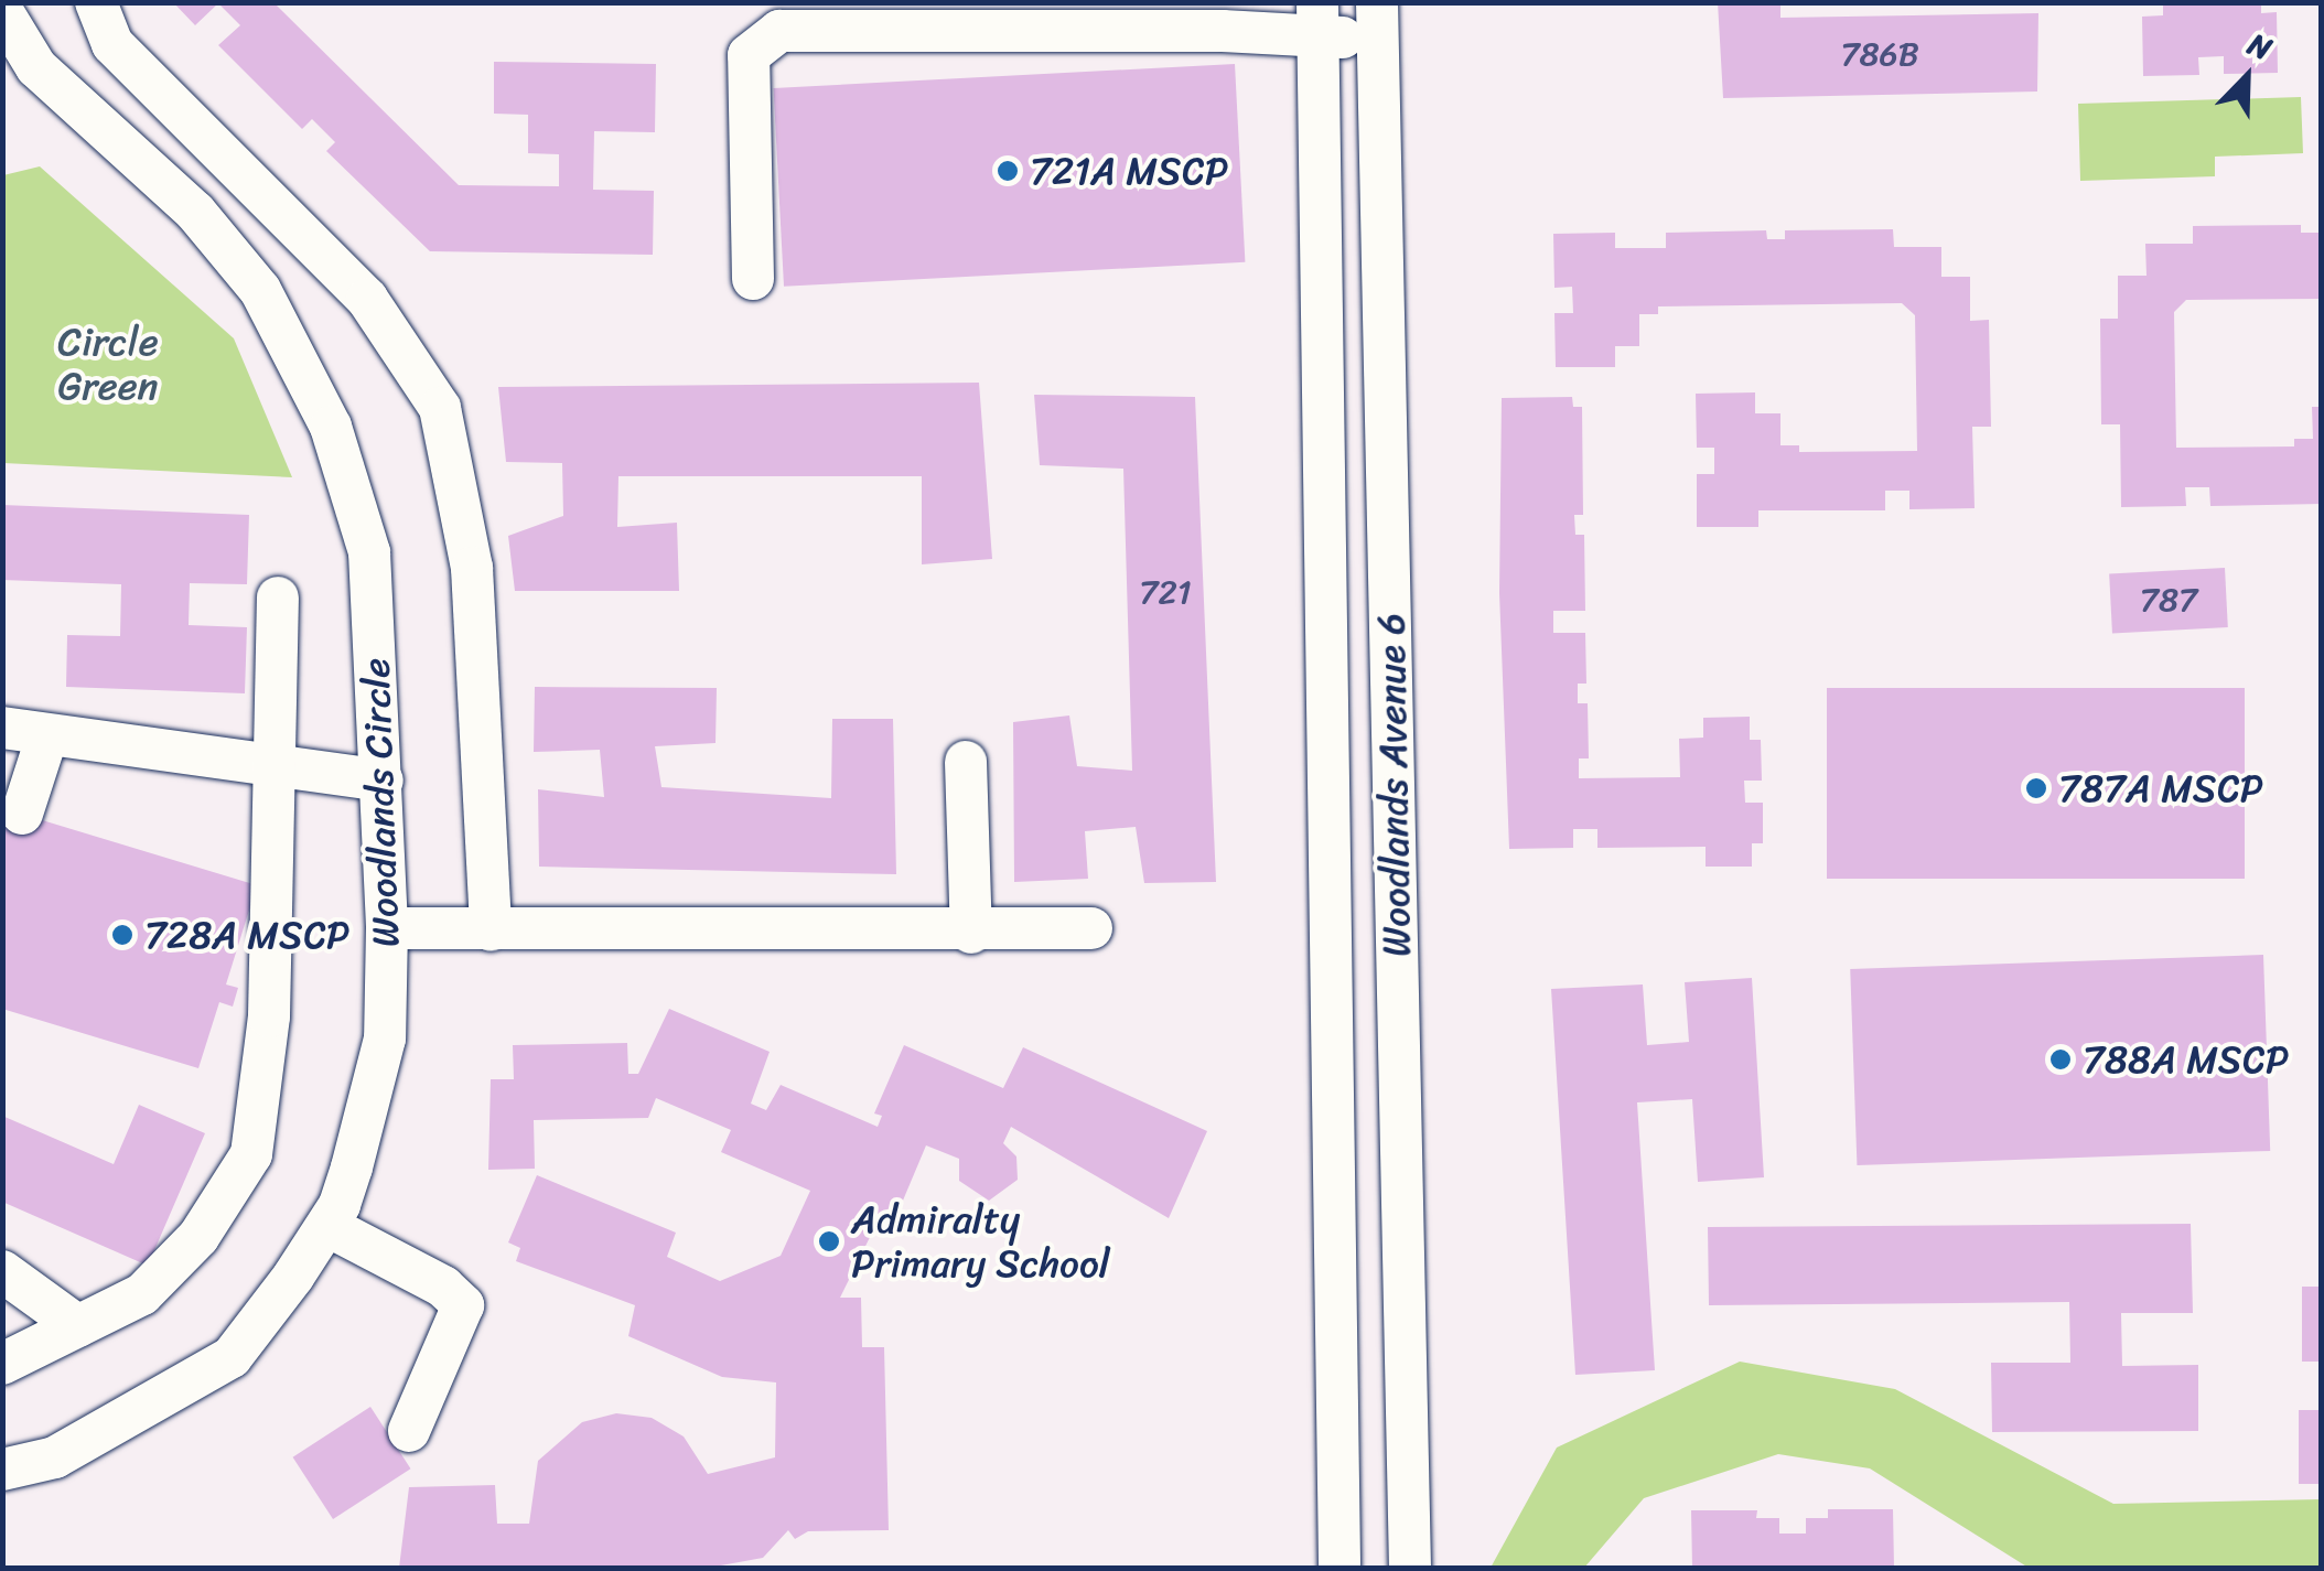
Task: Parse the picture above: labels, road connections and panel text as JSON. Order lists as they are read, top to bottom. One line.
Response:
{"streets":{"street":["Woodlands Avenue 6","Woodlands Circle"]},"parks":["Circle Green"],"places":["721A MSCP","787A MSCP","728A MSCP","788A MSCP","Admiralty Primary School"],"house_numbers":["786B","721","787"],"north":"top right"}
